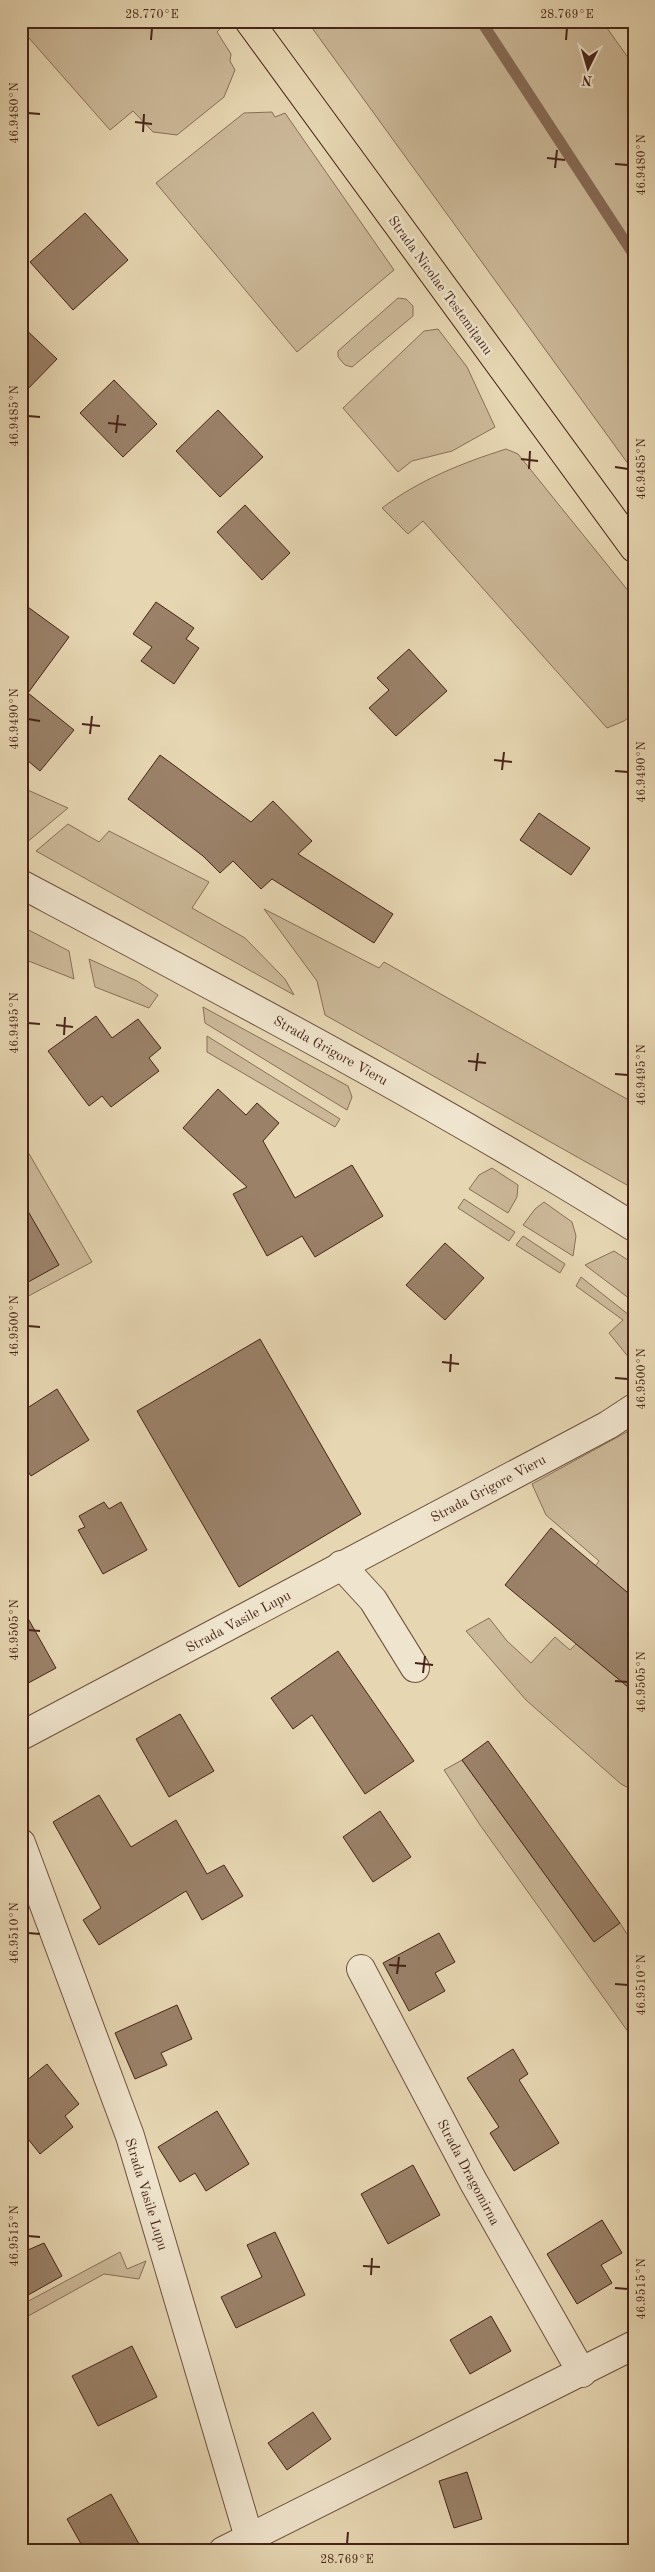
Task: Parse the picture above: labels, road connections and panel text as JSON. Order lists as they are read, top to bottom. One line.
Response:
{"streets":{"main road":["Strada Nicolae Testemițanu"],"street":["Strada Grigore Vieru","Strada Vasile Lupu","Strada Dragomirna"]},"crossings":[["Strada Grigore Vieru","Strada Vasile Lupu"]],"north":"bottom","coordinates":["28.770°E","28.769°E","46.9480°N","46.9485°N","46.9490°N","46.9495°N","46.9500°N","46.9505°N","46.9510°N","46.9515°N"]}
